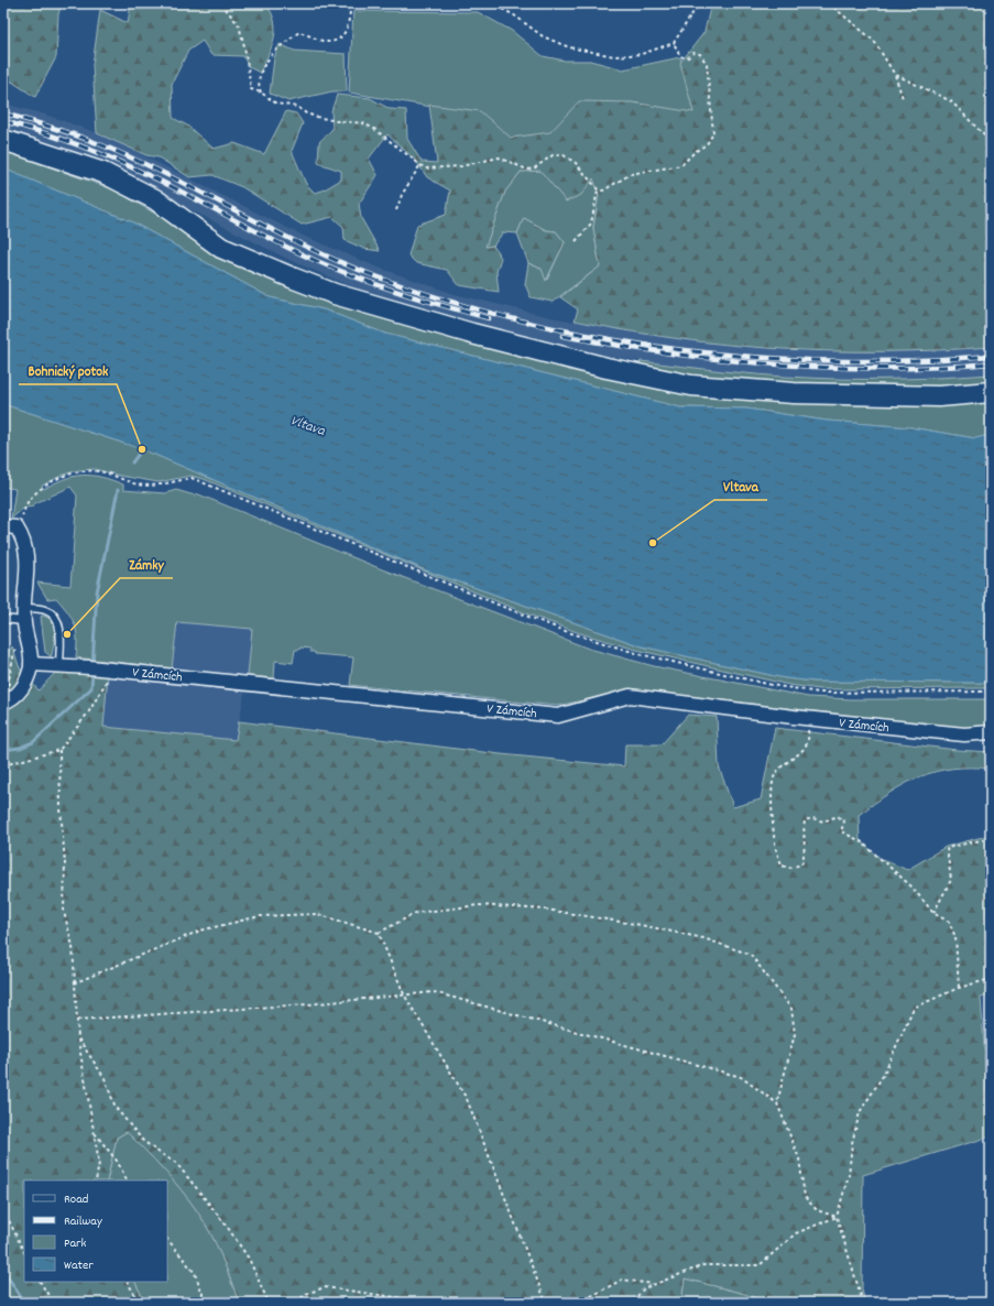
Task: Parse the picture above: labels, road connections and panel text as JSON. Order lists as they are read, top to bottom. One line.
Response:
{"streets":{"street":["V Zámcích"]},"water":["Vltava"],"places":["Bohnický potok","Vltava","Zámky"],"legend":["Road","Railway","Park","Water"]}
